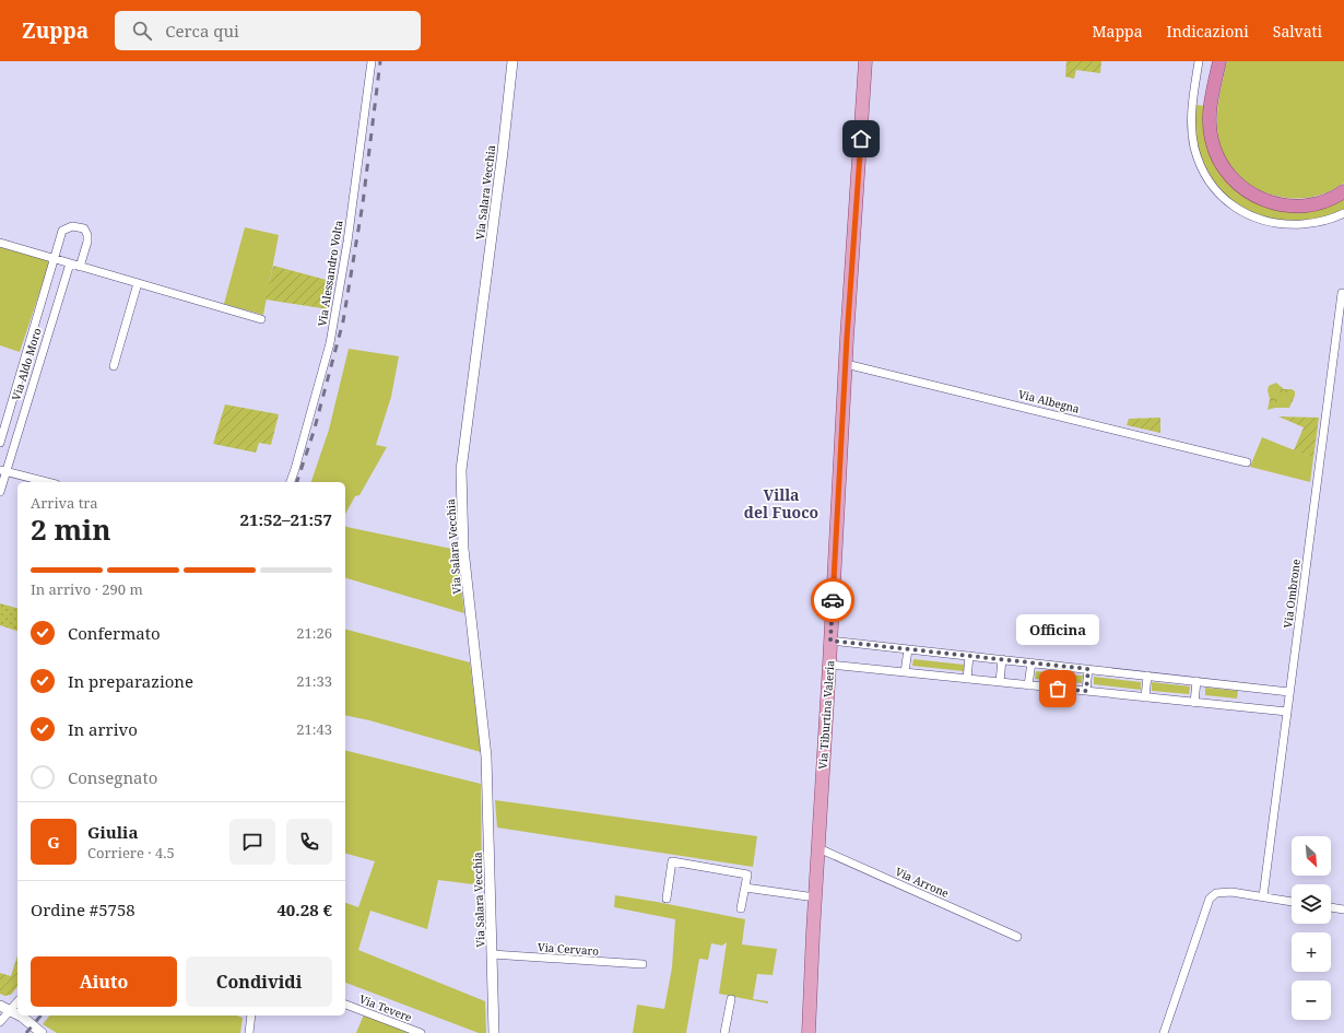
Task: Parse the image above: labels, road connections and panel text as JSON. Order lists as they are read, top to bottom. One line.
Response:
{"streets":{"main road":["Via Tiburtina Valeria"],"street":["Via Salara Vecchia","Via Alessandro Volta","Via Aldo Moro","Via Albegna","Via Ombrone","Via Arrone","Via Cervaro","Via Tevere"]},"crossings":[["Via Salara Vecchia","Via Cervaro"],["Via Albegna","Via Tiburtina Valeria"],["Via Tiburtina Valeria","Via Arrone"]],"districts":["Villa del Fuoco"],"places":["Officina"],"north":"bottom right","page":{"header":"Zuppa","search":"Cerca qui","nav":["Mappa","Indicazioni","Salvati"],"heading":["2 min","Arriva tra","21:52–21:57"],"panel":["Giulia","Corriere · 4.5","Ordine #5758","40.28 €"],"bar":"In arrivo · 290 m","list":[["Confermato","21:26"],["In preparazione","21:33"],["In arrivo","21:43"],"Consegnato"],"bubble":"Officina","round":"G","map_buttons":["+","−"],"buttons":["Aiuto","Condividi"]}}
